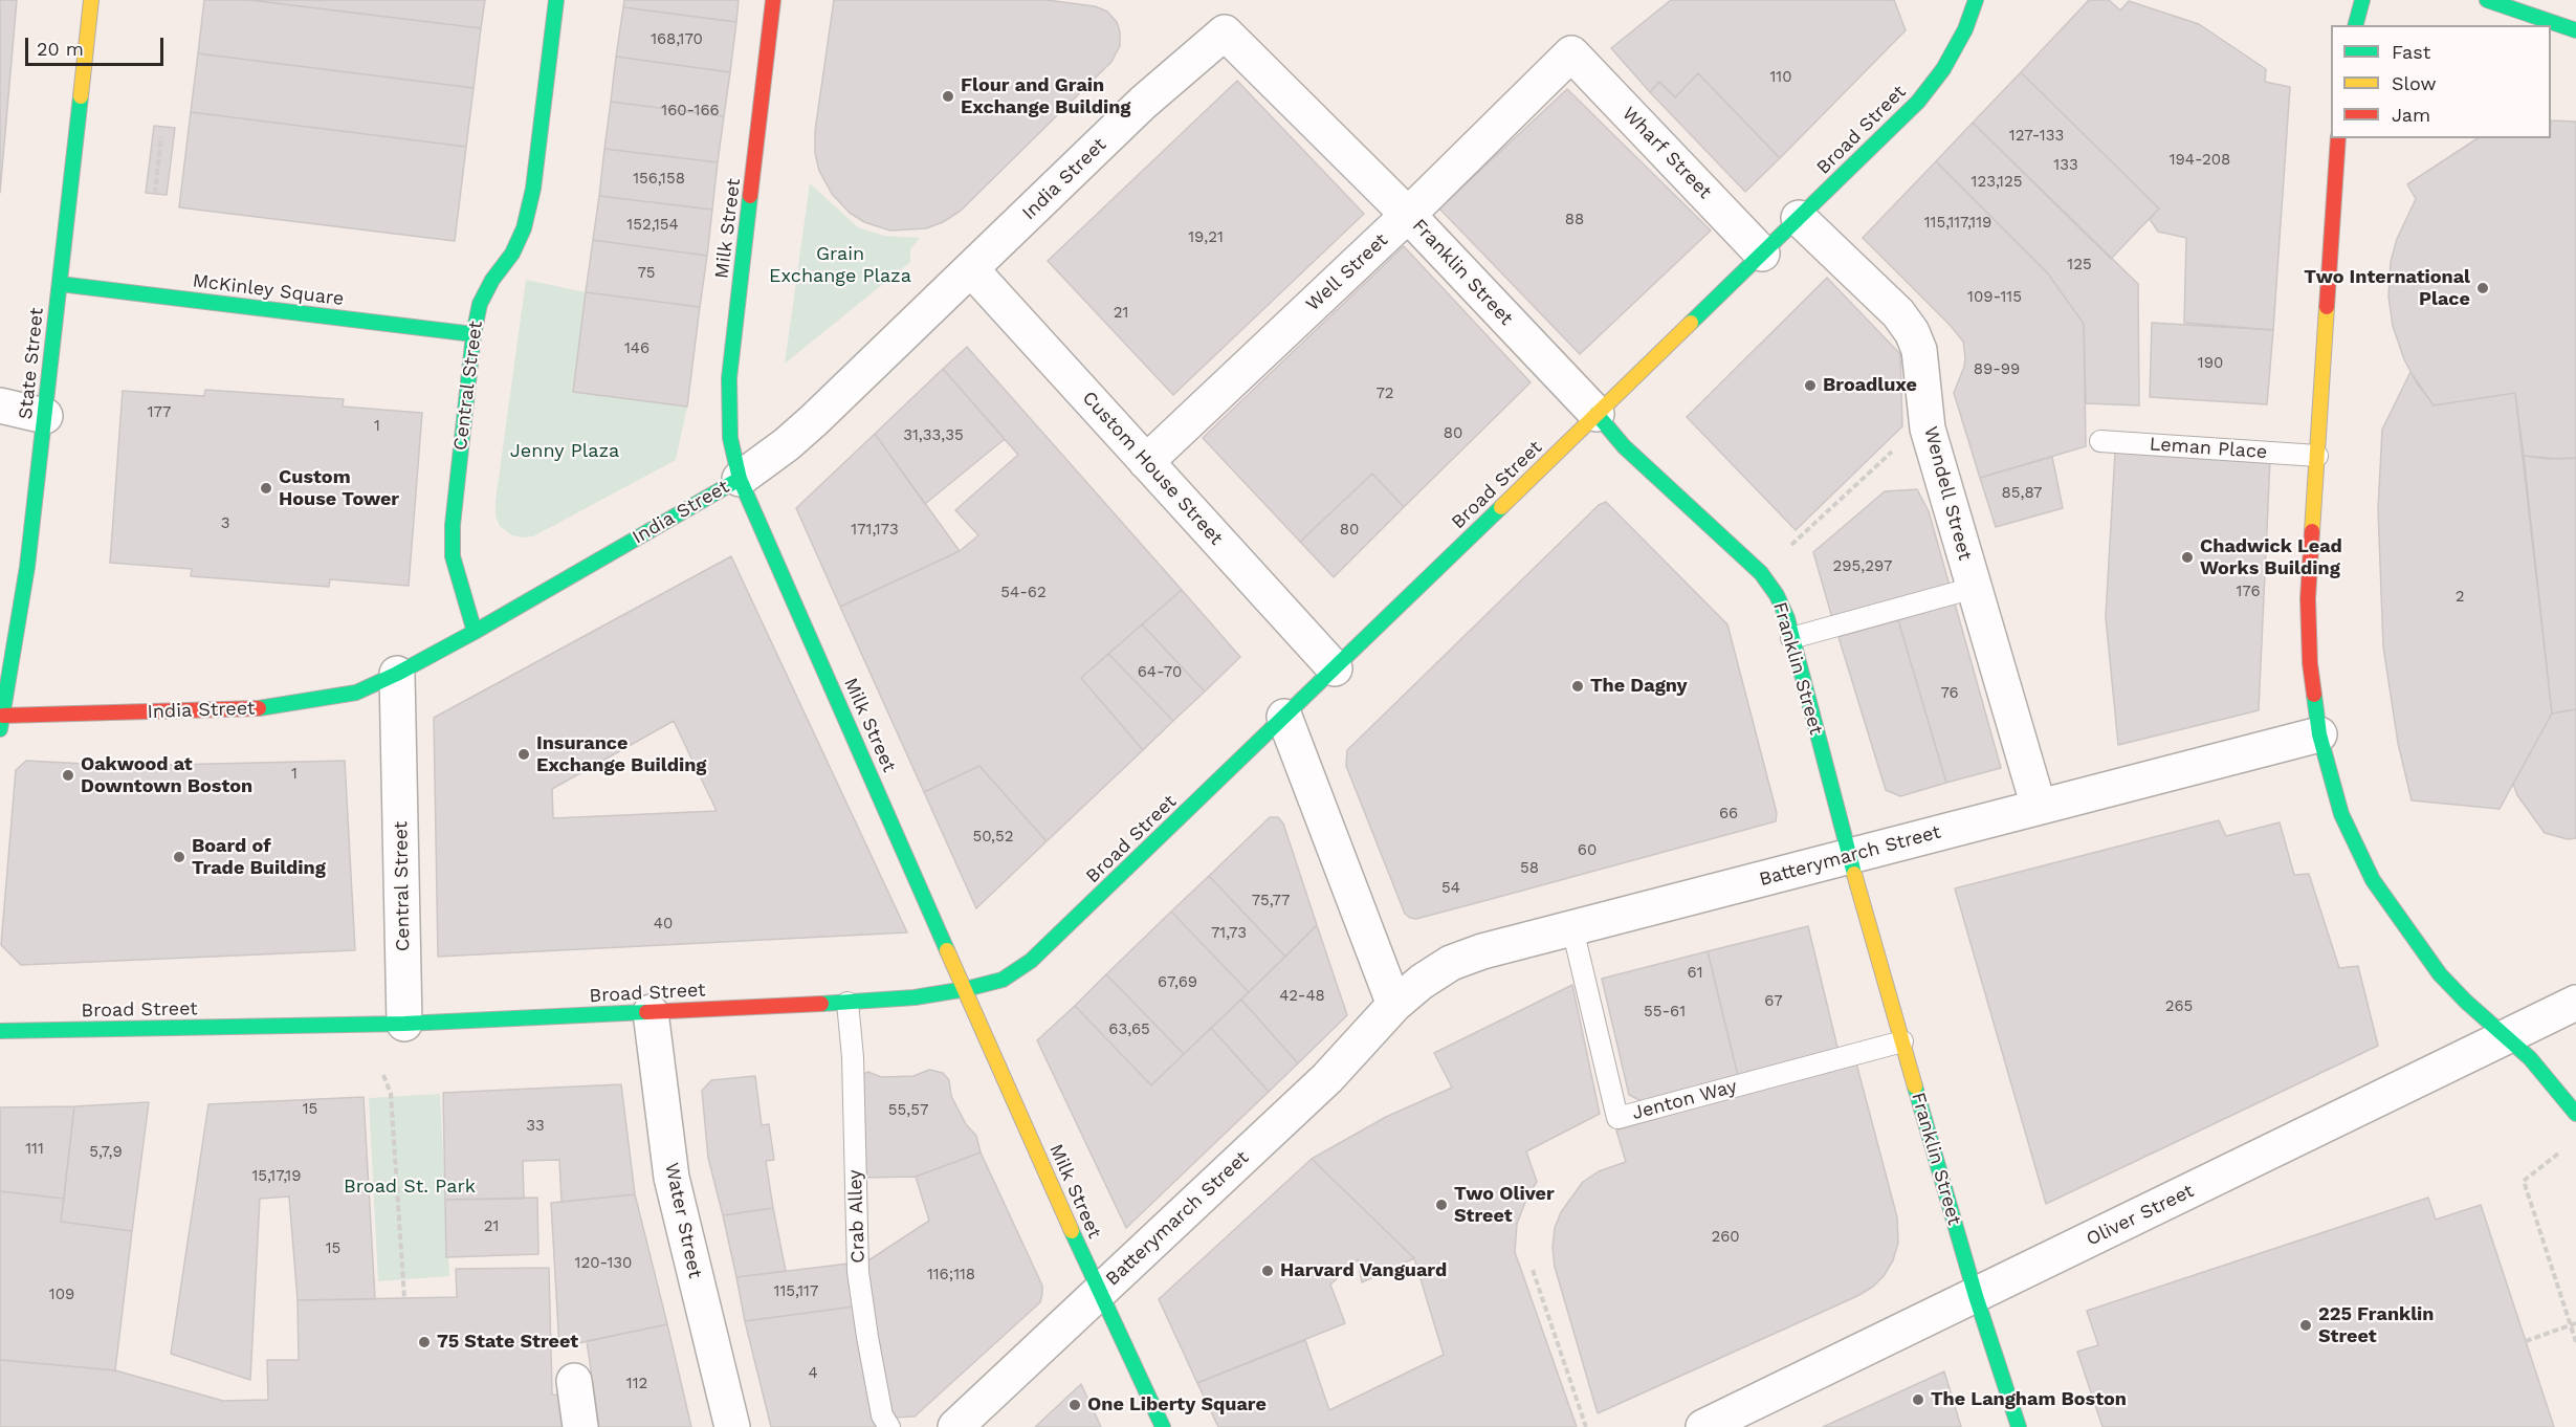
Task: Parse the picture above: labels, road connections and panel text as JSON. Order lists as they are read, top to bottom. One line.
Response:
{"streets":{"main road":["Broad Street","India Street","Milk Street","Franklin Street","McKinley Square","State Street","Central Street"],"street":["Wharf Street","Well Street","Custom House Street","Wendell Street","Batterymarch Street","Oliver Street","Water Street"],"lane":["Leman Place","Jenton Way","Crab Alley"]},"crossings":[["Broad Street","Wharf Street"],["Broad Street","Milk Street"],["Broad Street","Franklin Street"],["Broad Street","Central Street"],["Broad Street","Custom House Street"],["Broad Street","Wendell Street"],["Broad Street","Crab Alley"],["Broad Street","Water Street"],["Wharf Street","Well Street"],["India Street","Milk Street"],["India Street","Franklin Street"],["India Street","State Street"],["India Street","Central Street"],["India Street","Custom House Street"],["Milk Street","Batterymarch Street"],["Well Street","Franklin Street"],["Well Street","Custom House Street"],["Franklin Street","Batterymarch Street"],["Franklin Street","Jenton Way"],["Franklin Street","Oliver Street"],["McKinley Square","State Street"],["McKinley Square","Central Street"],["Wendell Street","Batterymarch Street"],["Batterymarch Street","Jenton Way"]],"parks":["Grain Exchange Plaza","Jenny Plaza","Broad St. Park"],"places":["Flour and Grain Exchange Building","Two International Place","Broadluxe","Custom House Tower","Chadwick Lead Works Building","The Dagny","Insurance Exchange Building","Oakwood at Downtown Boston","Board of Trade Building","Two Oliver Street","Harvard Vanguard","225 Franklin Street","75 State Street","The Langham Boston","One Liberty Square"],"house_numbers":["168,170","110","160-166","127-133","194-208","133","156,158","123,125","88","115,117,119","152,154","19,21","125","75","109-115","21","146","190","89-99","72","177","1","80","31,33,35","85,87","3","171,173","80","295,297","176","54-62","2","64-70","76","1","66","50,52","60","58","54","75,77","40","71,73","61","67,69","42-48","67","265","55-61","63,65","15","55,57","33","111","5,7,9","15,17,19","21","260","15","120-130","116;118","115,117","109","4","112"],"legend":["Fast","Slow","Jam"],"scale_bar":"20 m"}
